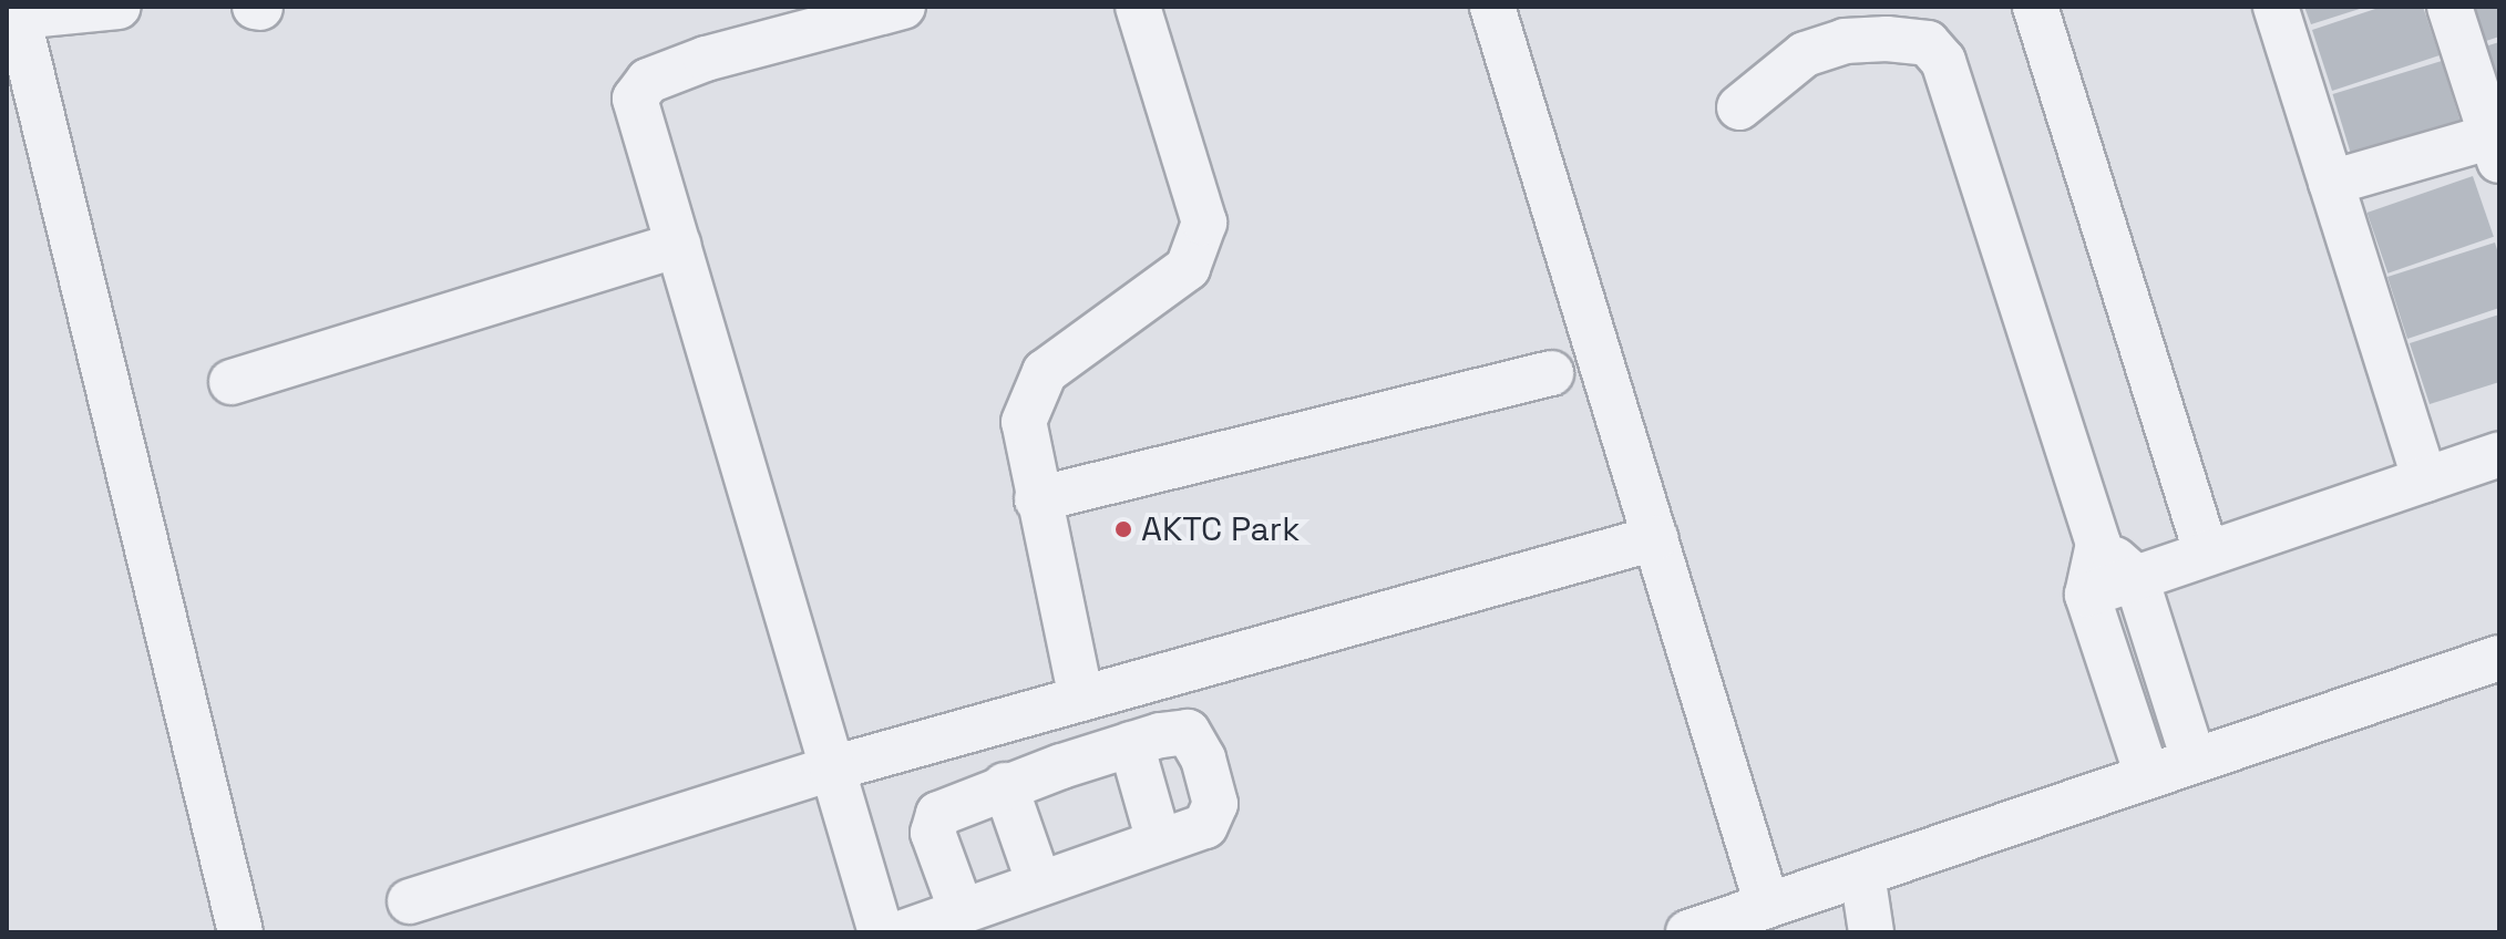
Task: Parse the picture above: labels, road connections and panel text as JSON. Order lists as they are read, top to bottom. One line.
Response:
{"places":["AKTC Park"]}
